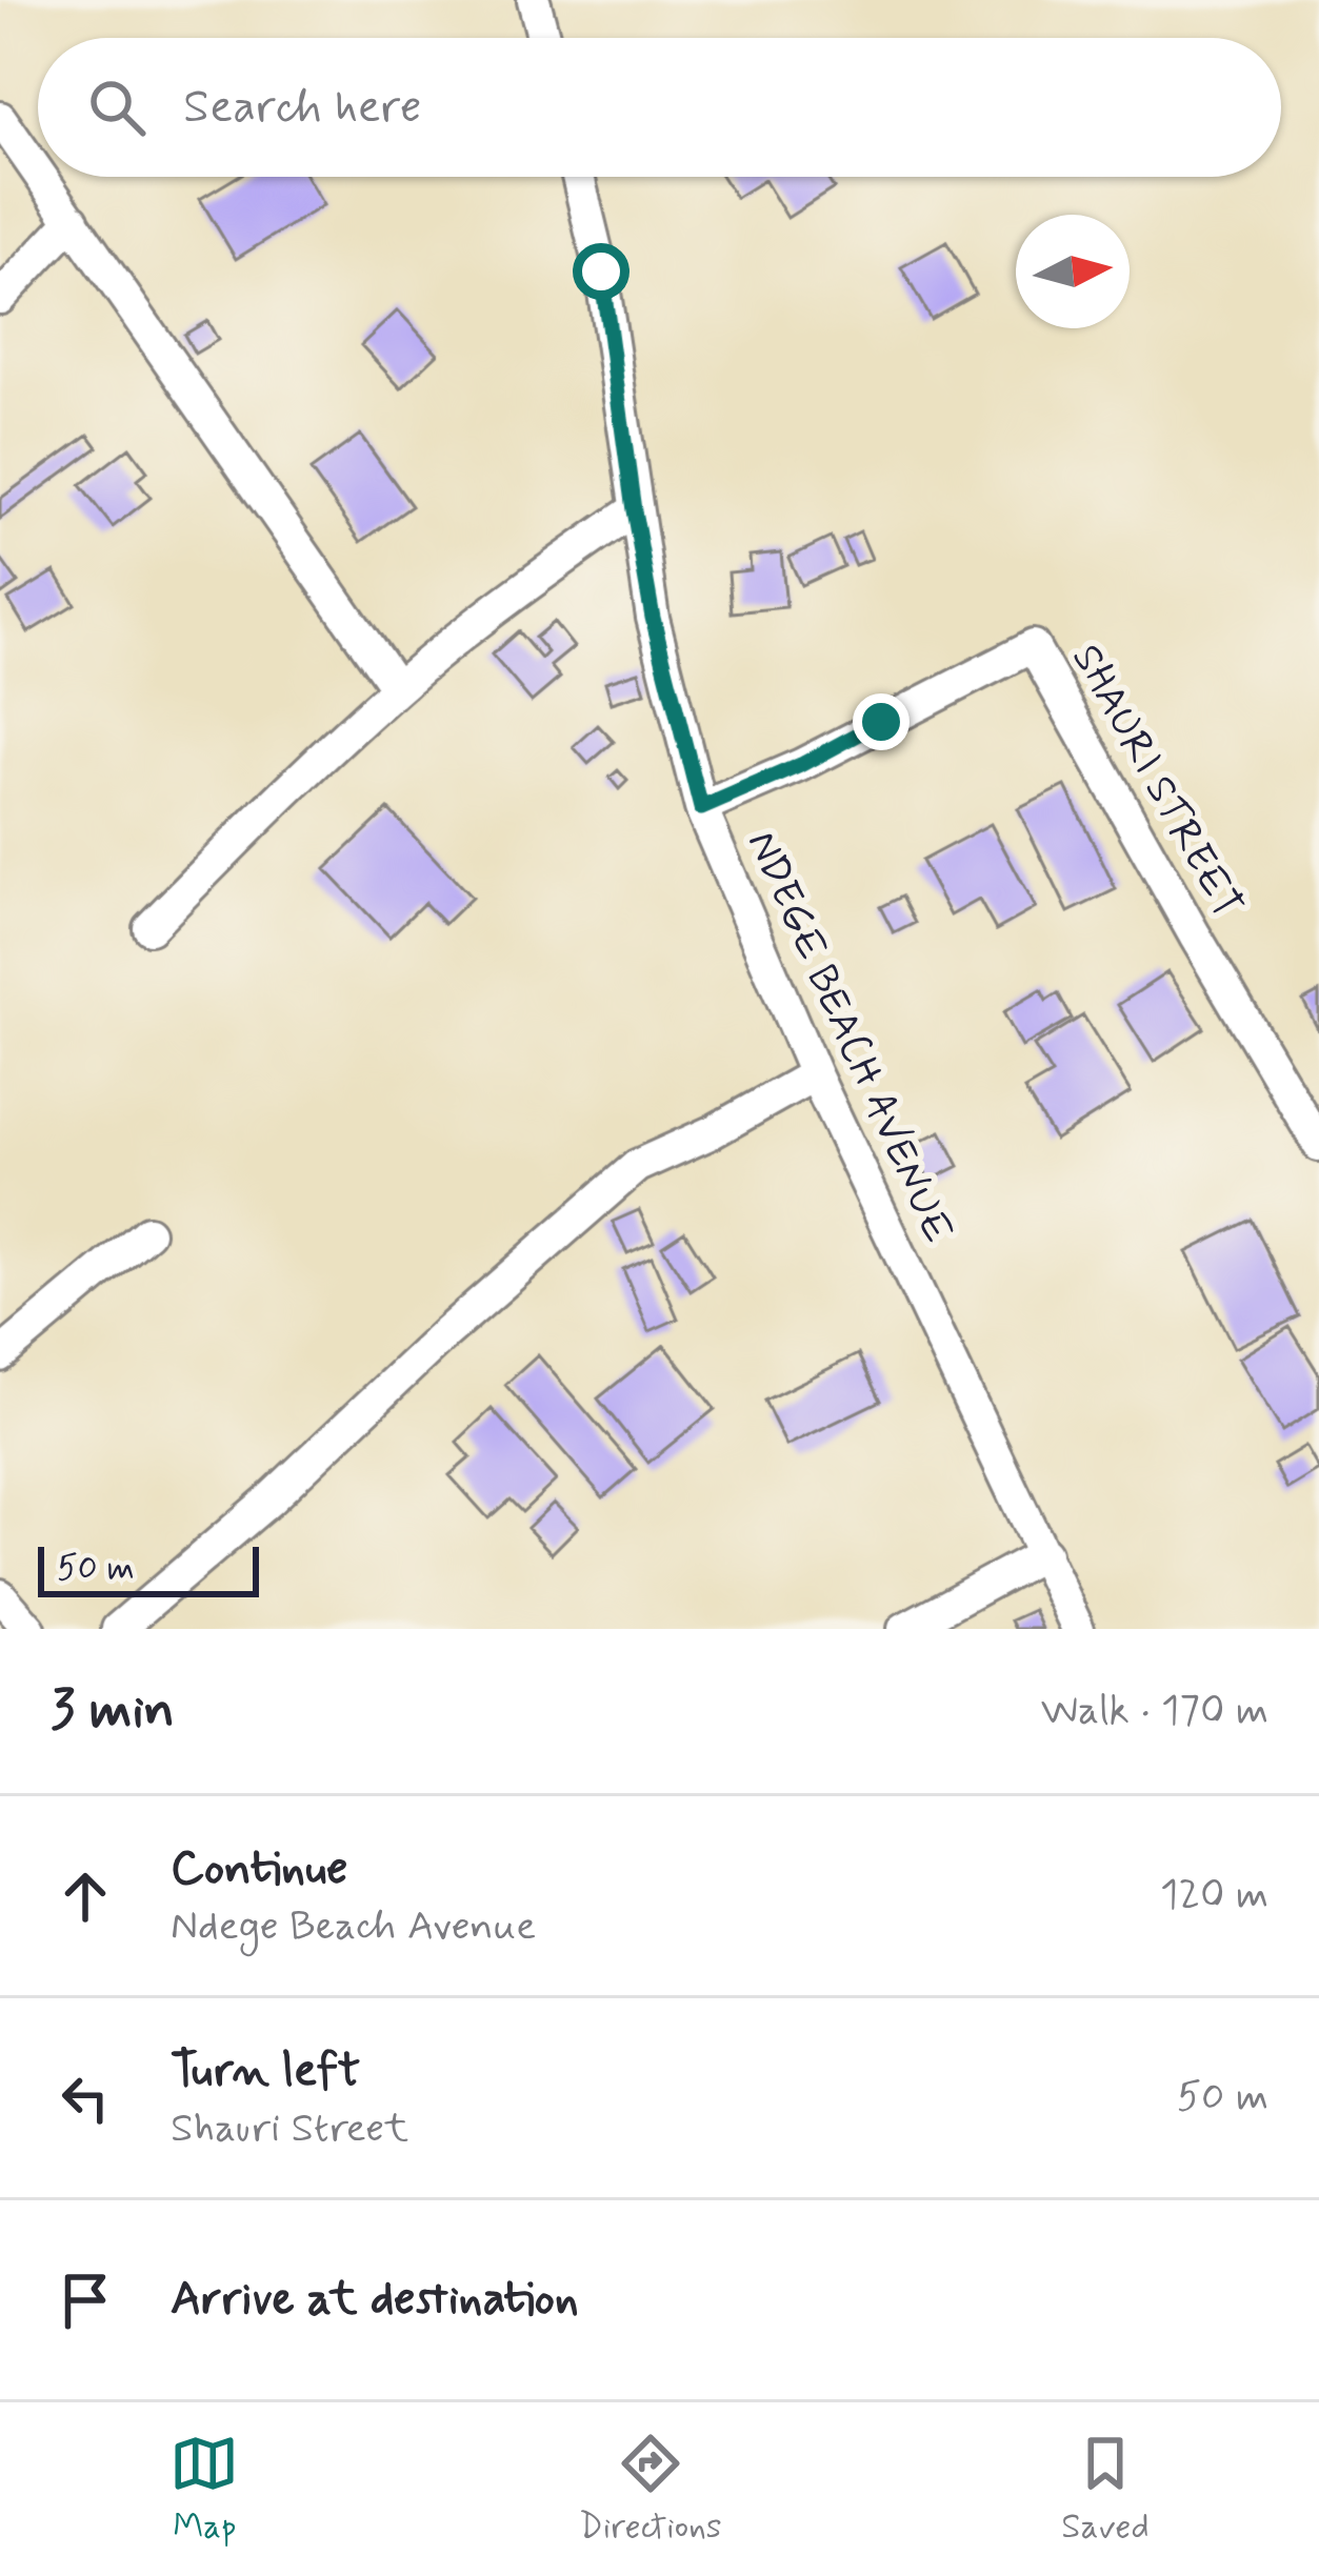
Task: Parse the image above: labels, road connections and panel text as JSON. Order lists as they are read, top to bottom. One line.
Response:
{"streets":{"street":["SHAURI STREET","NDEGE BEACH AVENUE"]},"crossings":[["SHAURI STREET","NDEGE BEACH AVENUE"]],"scale_bar":"50 m","north":"right","page":{"search":"Search here","scale":"50 m","heading":["3 min","Walk · 170 m"],"list":[["Continue","Ndege Beach Avenue","120 m"],["Turn left","Shauri Street","50 m"],"Arrive at destination"],"nav":["Map","Directions","Saved"]}}
